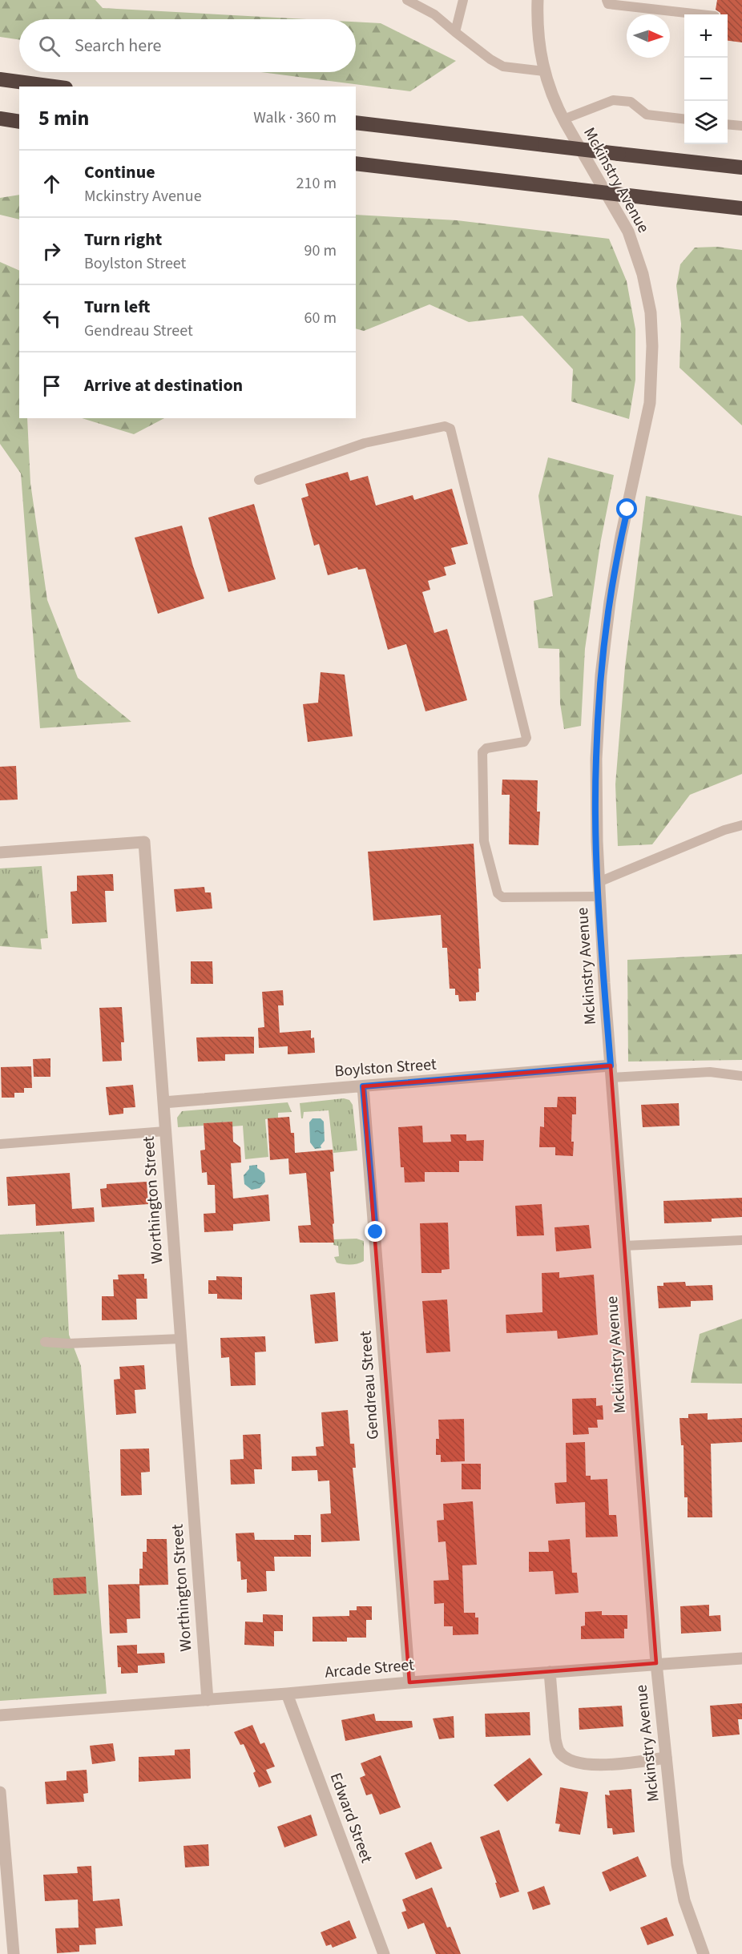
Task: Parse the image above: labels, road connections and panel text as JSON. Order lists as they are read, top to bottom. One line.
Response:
{"streets":{"street":["Mckinstry Avenue","Boylston Street","Worthington Street","Gendreau Street","Arcade Street","Edward Street"]},"crossings":[["Mckinstry Avenue","Boylston Street"],["Mckinstry Avenue","Arcade Street"],["Boylston Street","Worthington Street"],["Boylston Street","Gendreau Street"],["Worthington Street","Arcade Street"],["Gendreau Street","Arcade Street"],["Arcade Street","Edward Street"]],"north":"right","page":{"map_buttons":["+","−"],"search":"Search here","heading":["5 min","Walk · 360 m"],"list":[["Continue","Mckinstry Avenue","210 m"],["Turn right","Boylston Street","90 m"],["Turn left","Gendreau Street","60 m"],"Arrive at destination"]}}
